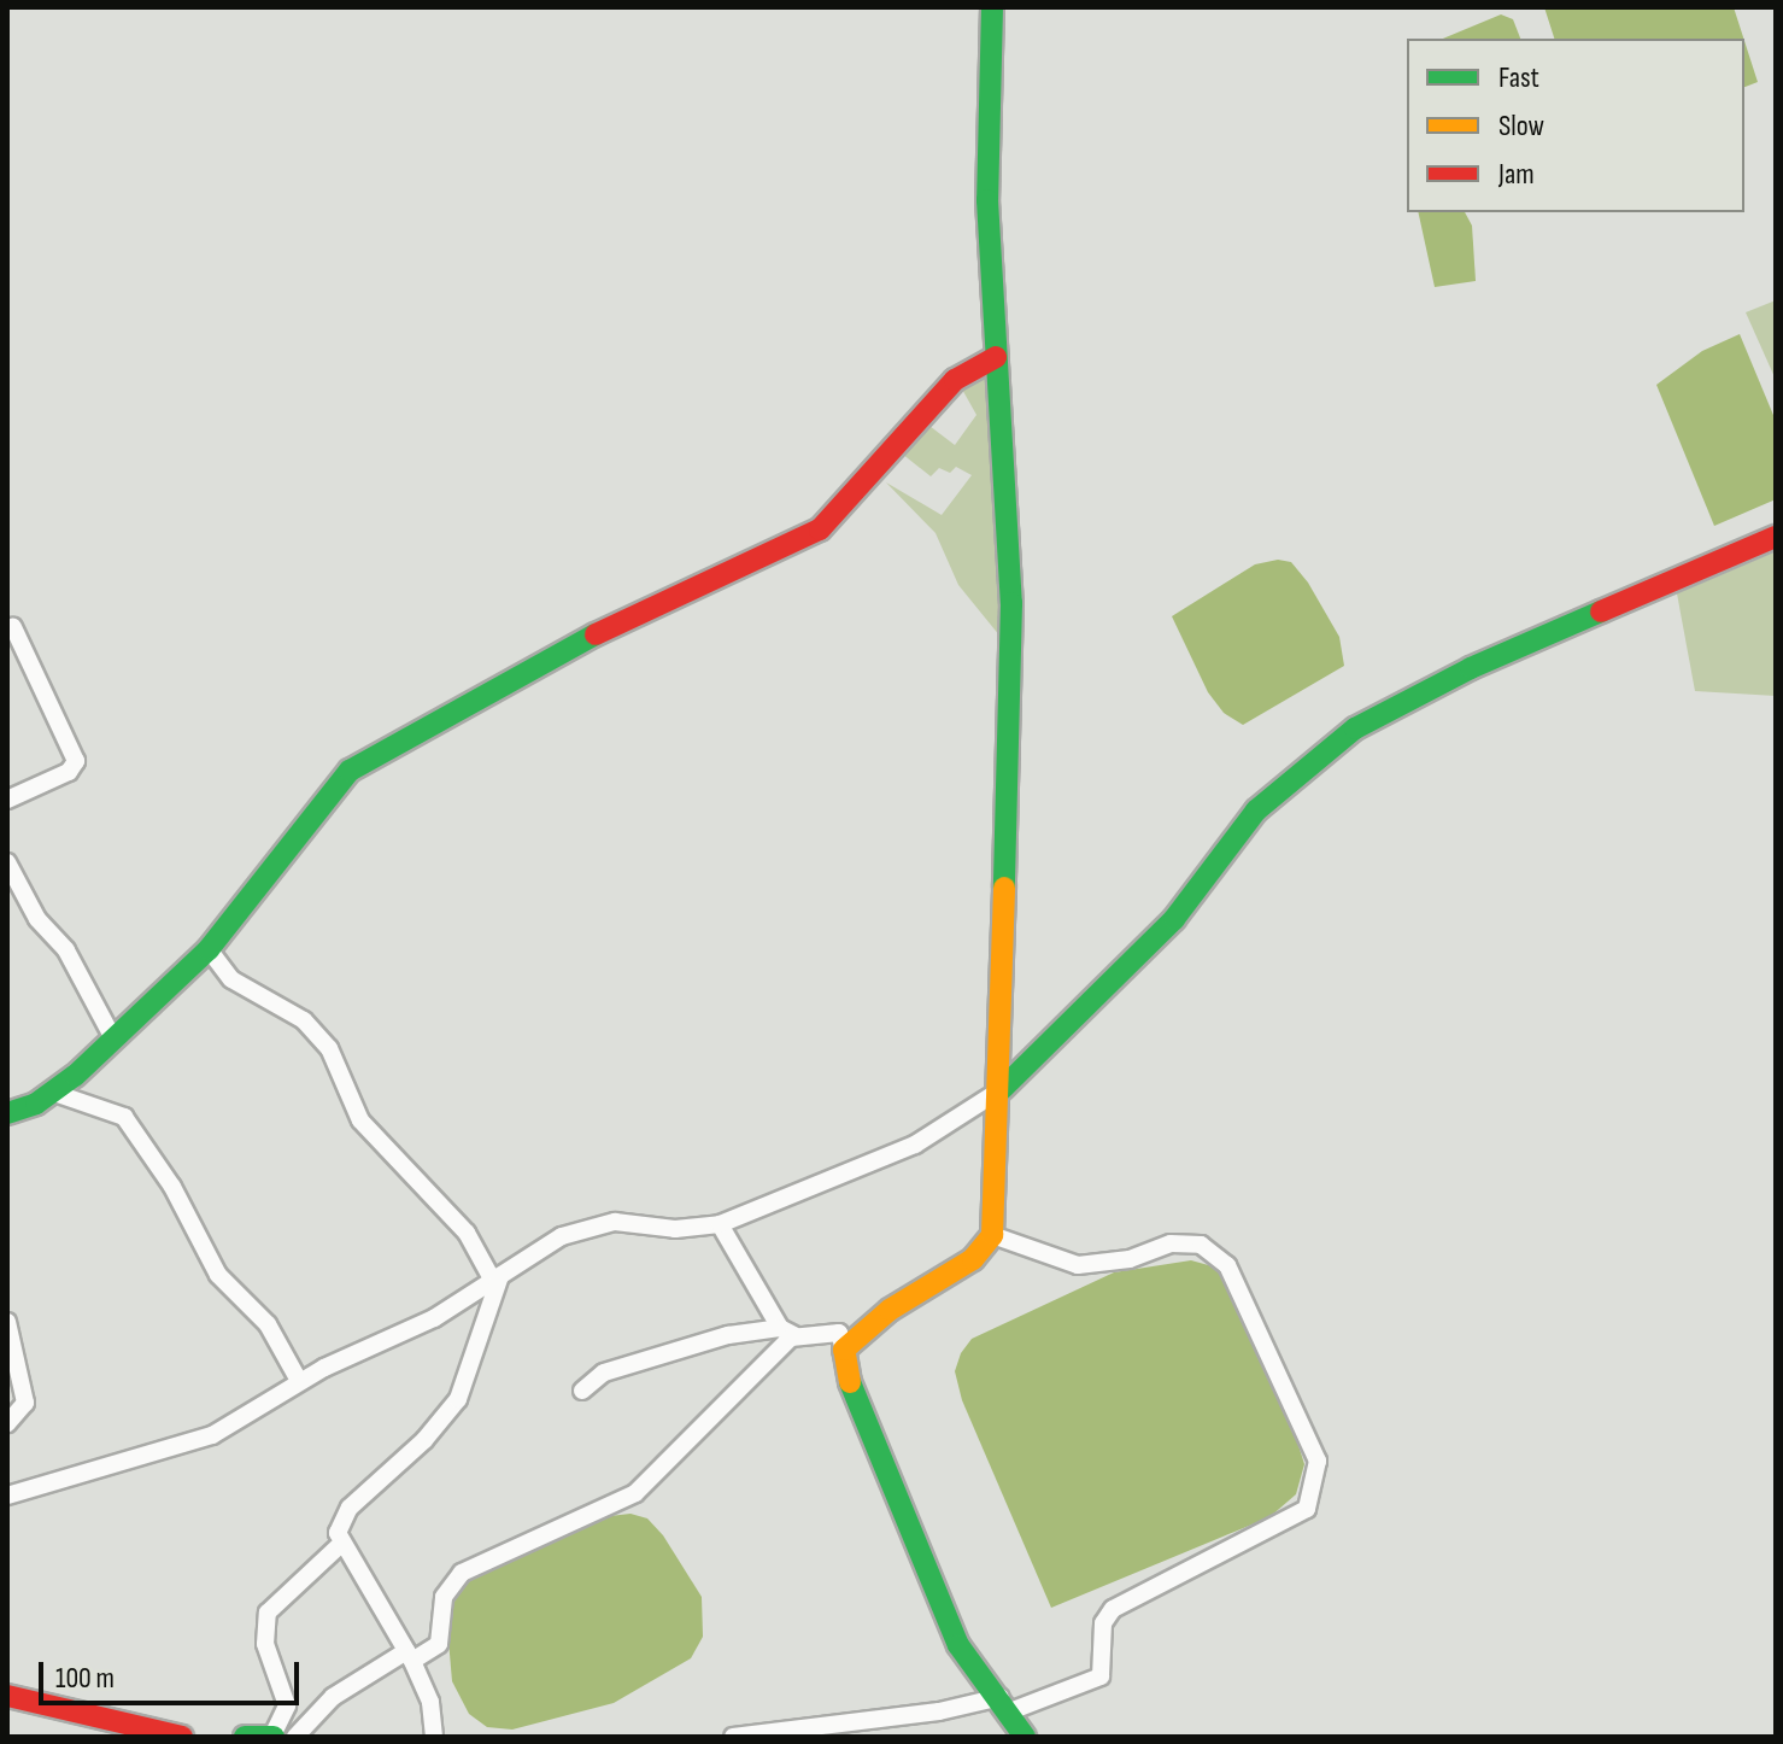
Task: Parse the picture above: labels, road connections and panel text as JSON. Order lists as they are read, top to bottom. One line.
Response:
{"legend":["Fast","Slow","Jam"],"scale_bar":"100 m"}
